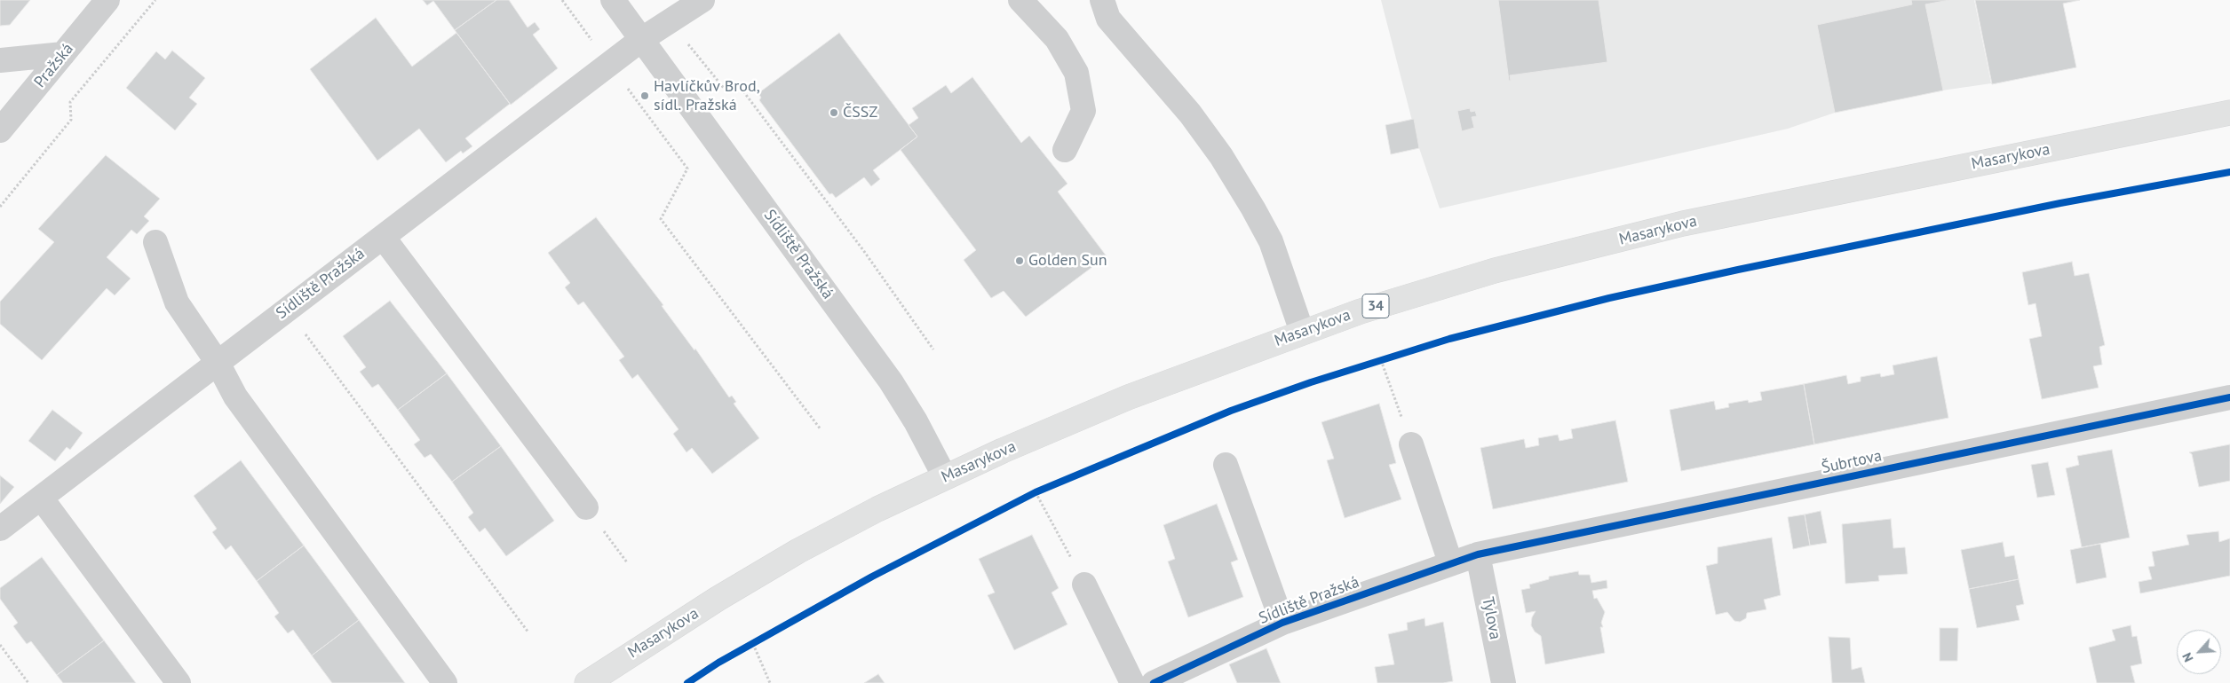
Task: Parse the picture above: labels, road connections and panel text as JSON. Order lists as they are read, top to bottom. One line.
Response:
{"streets":{"main road":["Masarykova","34"],"street":["Pražská","Sídliště Pražská","Šubrtova","Tylova"]},"crossings":[["Masarykova","Sídliště Pražská"],["Sídliště Pražská","Šubrtova"],["Sídliště Pražská","Tylova"],["Šubrtova","Tylova"]],"places":["Havlíčkův Brod, sídl. Pražská","ČSSZ","Golden Sun"],"north":"bottom left"}
